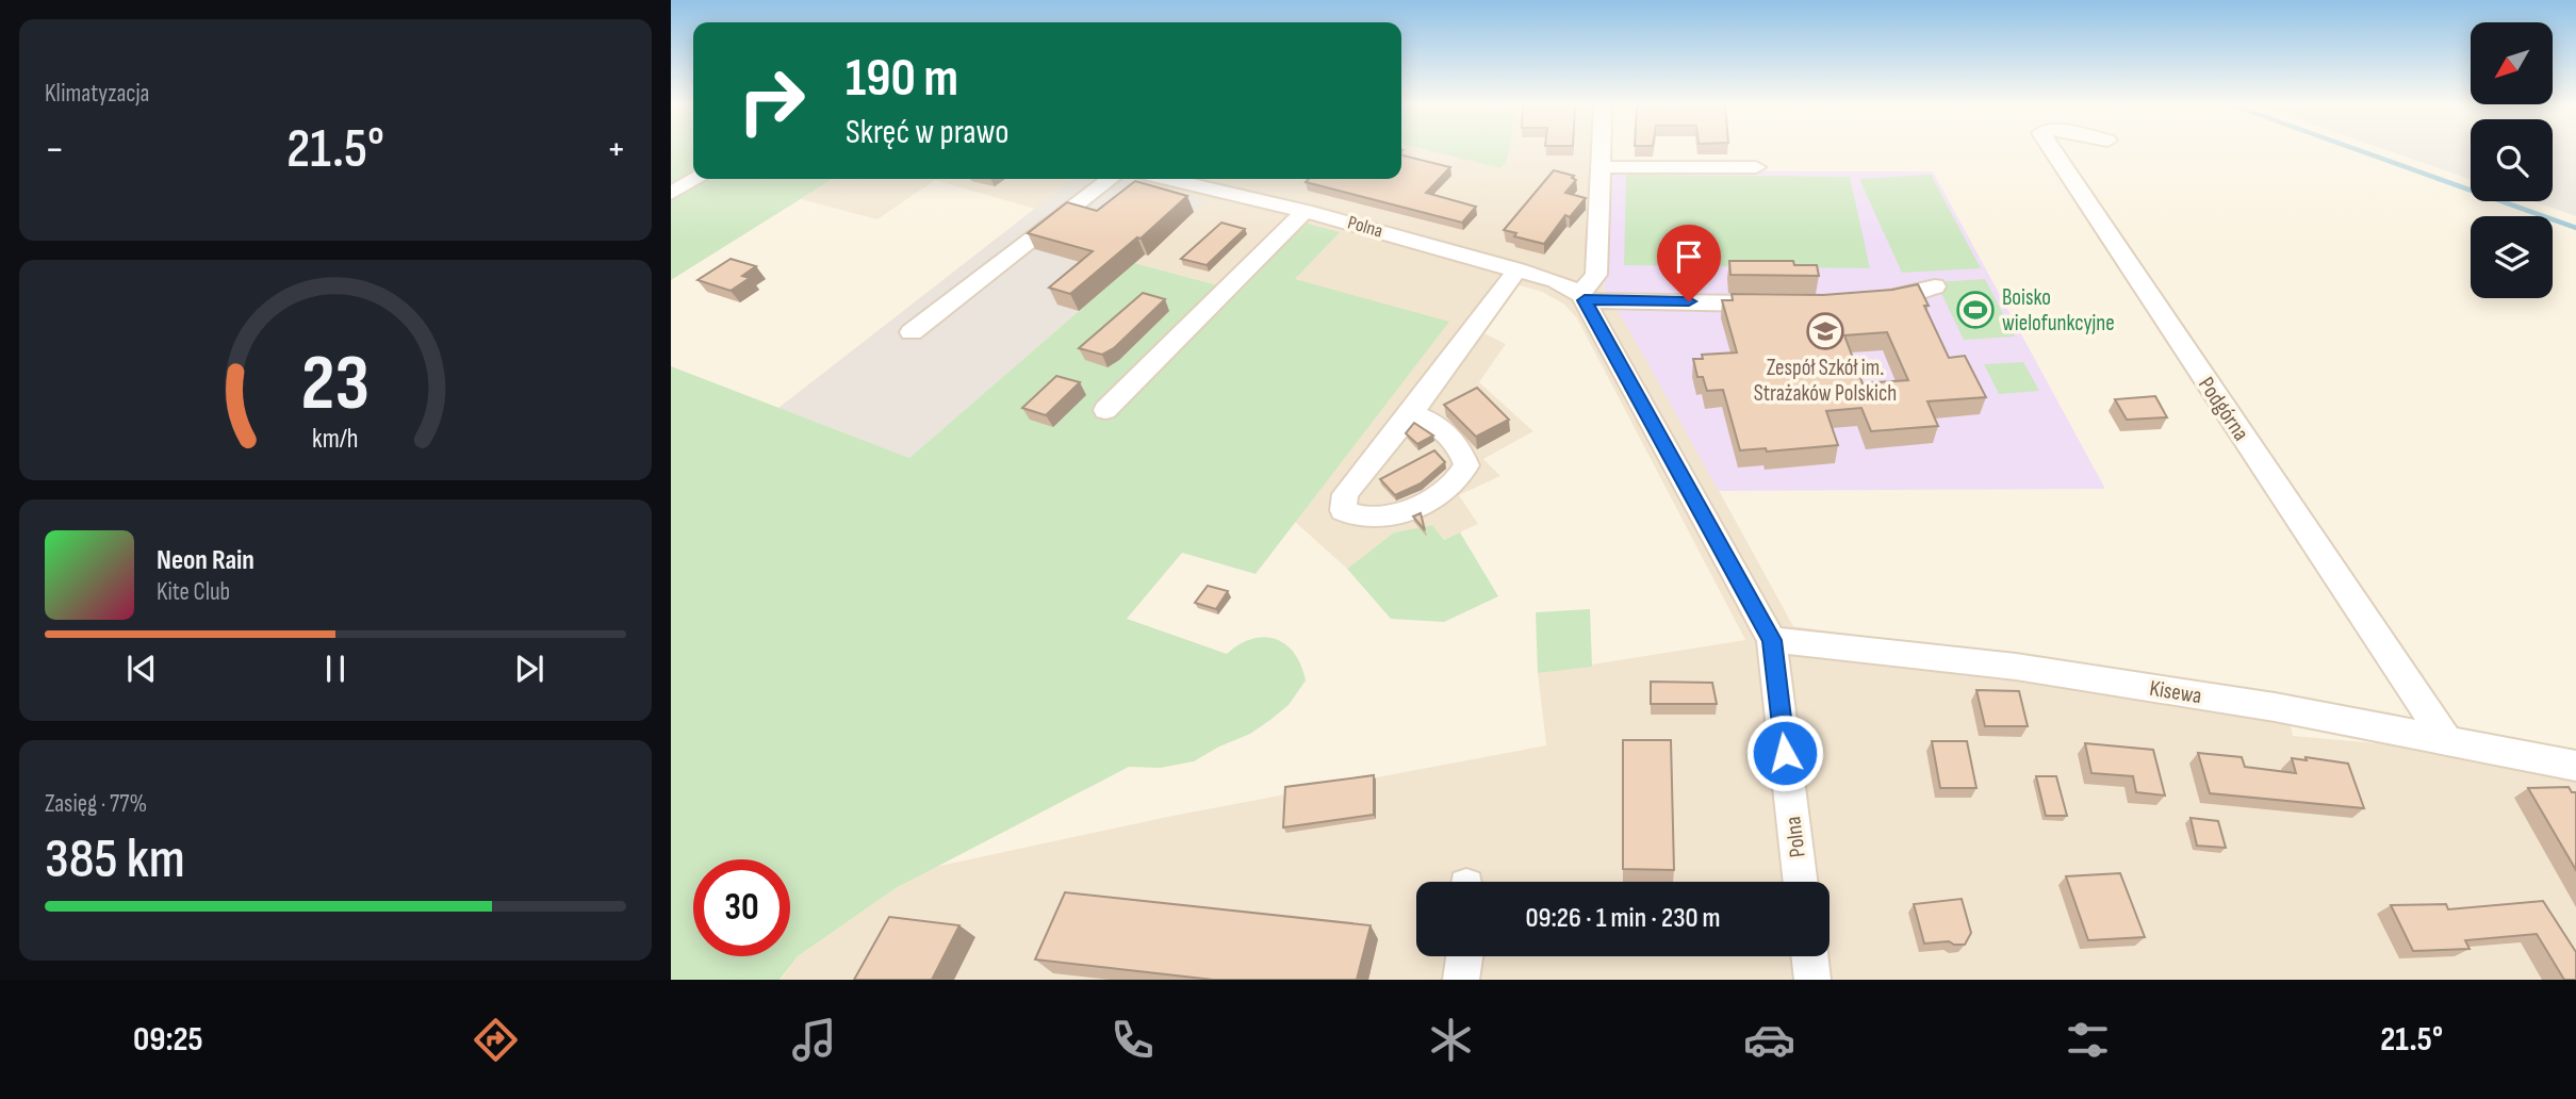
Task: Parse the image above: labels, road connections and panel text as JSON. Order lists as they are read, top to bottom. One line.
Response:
{"streets":{"street":["Polna","Podgórna","Kisewa"]},"crossings":[["Polna","Kisewa"],["Podgórna","Kisewa"]],"places":{"sports":["Boisko wielofunkcyjne"],"school or university":["Zespół Szkół im. Strażaków Polskich"]},"north":"bottom left","page":{"tile":["Klimatyzacja",["Zasięg · 77%","385 km"]],"turn":["190 m","Skręć w prawo"],"heat":["−","21.5°","+"],"song":["Neon Rain","Kite Club"],"limit":"30","trip":"09:26 · 1 min · 230 m","tabs":["09:25","21.5°"],"gauge":["23","km/h"]}}
